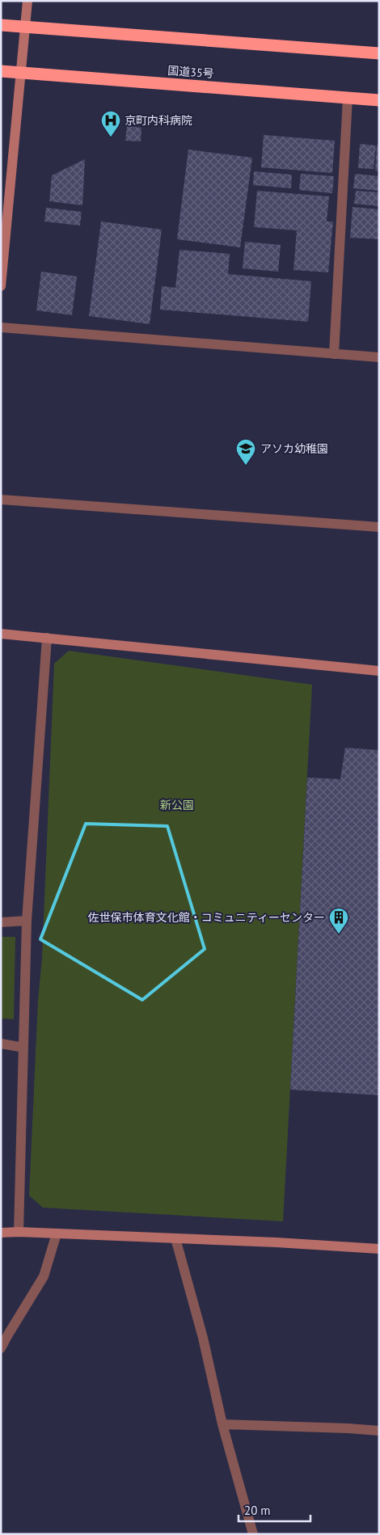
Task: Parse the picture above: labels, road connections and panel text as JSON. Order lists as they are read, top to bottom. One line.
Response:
{"streets":{"highway":["国道35号"]},"parks":["新公園"],"places":{"hospital":["京町内科病院"],"school or university":["アソカ幼稚園"],"building":["佐世保市体育文化館・コミュニティーセンター"]},"scale_bar":"20 m"}
